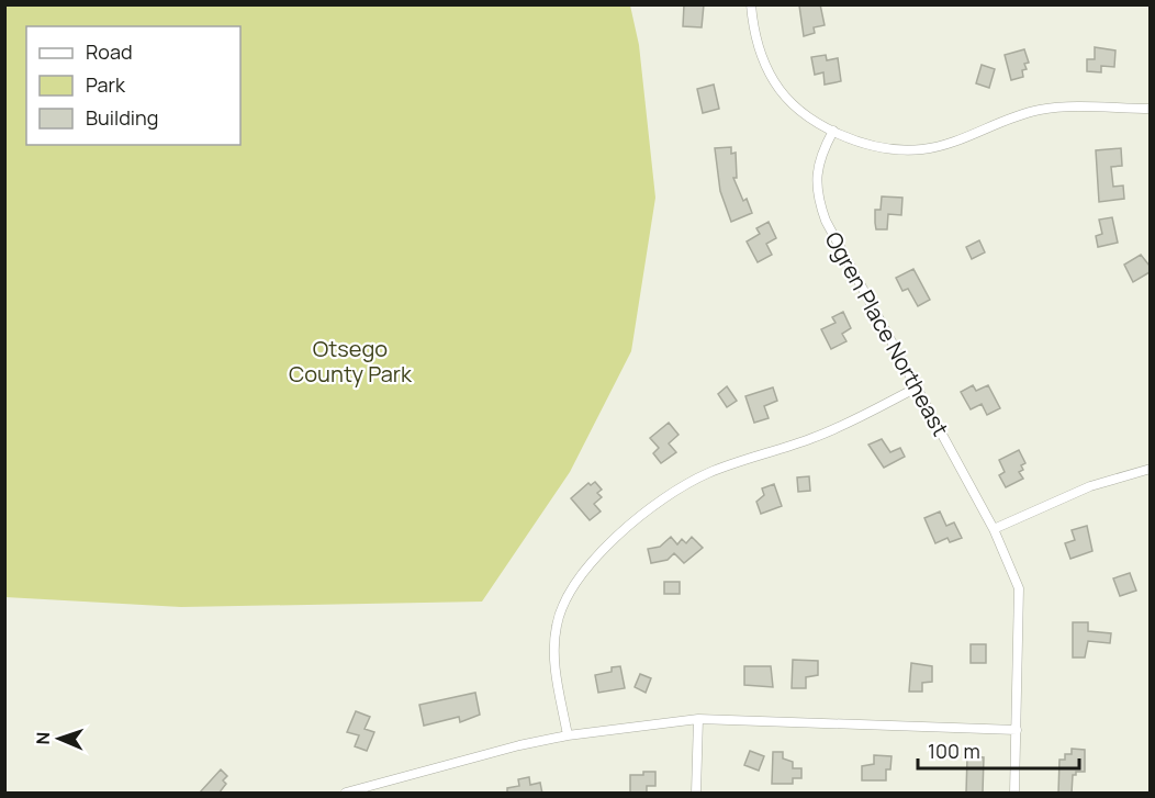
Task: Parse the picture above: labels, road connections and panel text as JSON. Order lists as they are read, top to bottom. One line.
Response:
{"streets":{"street":["Ogren Place Northeast"]},"parks":["Otsego County Park"],"legend":["Road","Park","Building"],"scale_bar":"100 m","north":"left"}
